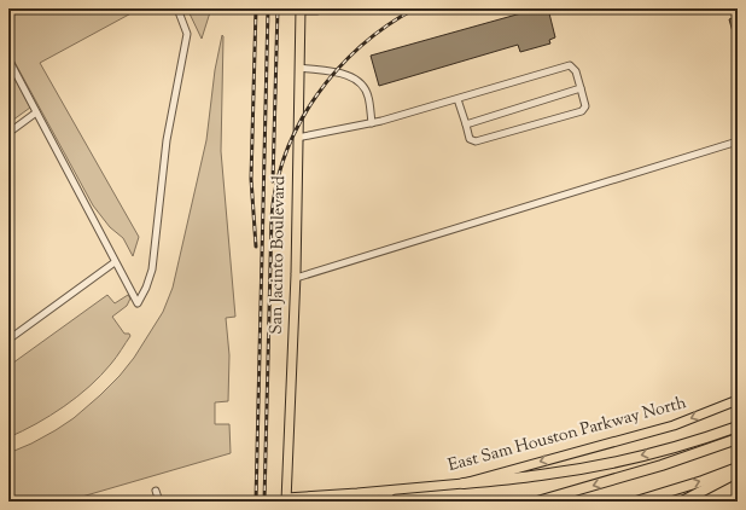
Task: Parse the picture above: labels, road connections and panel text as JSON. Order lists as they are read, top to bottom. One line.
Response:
{"streets":{"main road":["San Jacinto Boulevard","East Sam Houston Parkway North"]},"crossings":[["San Jacinto Boulevard","East Sam Houston Parkway North"]],"one_way":["East Sam Houston Parkway North"]}
